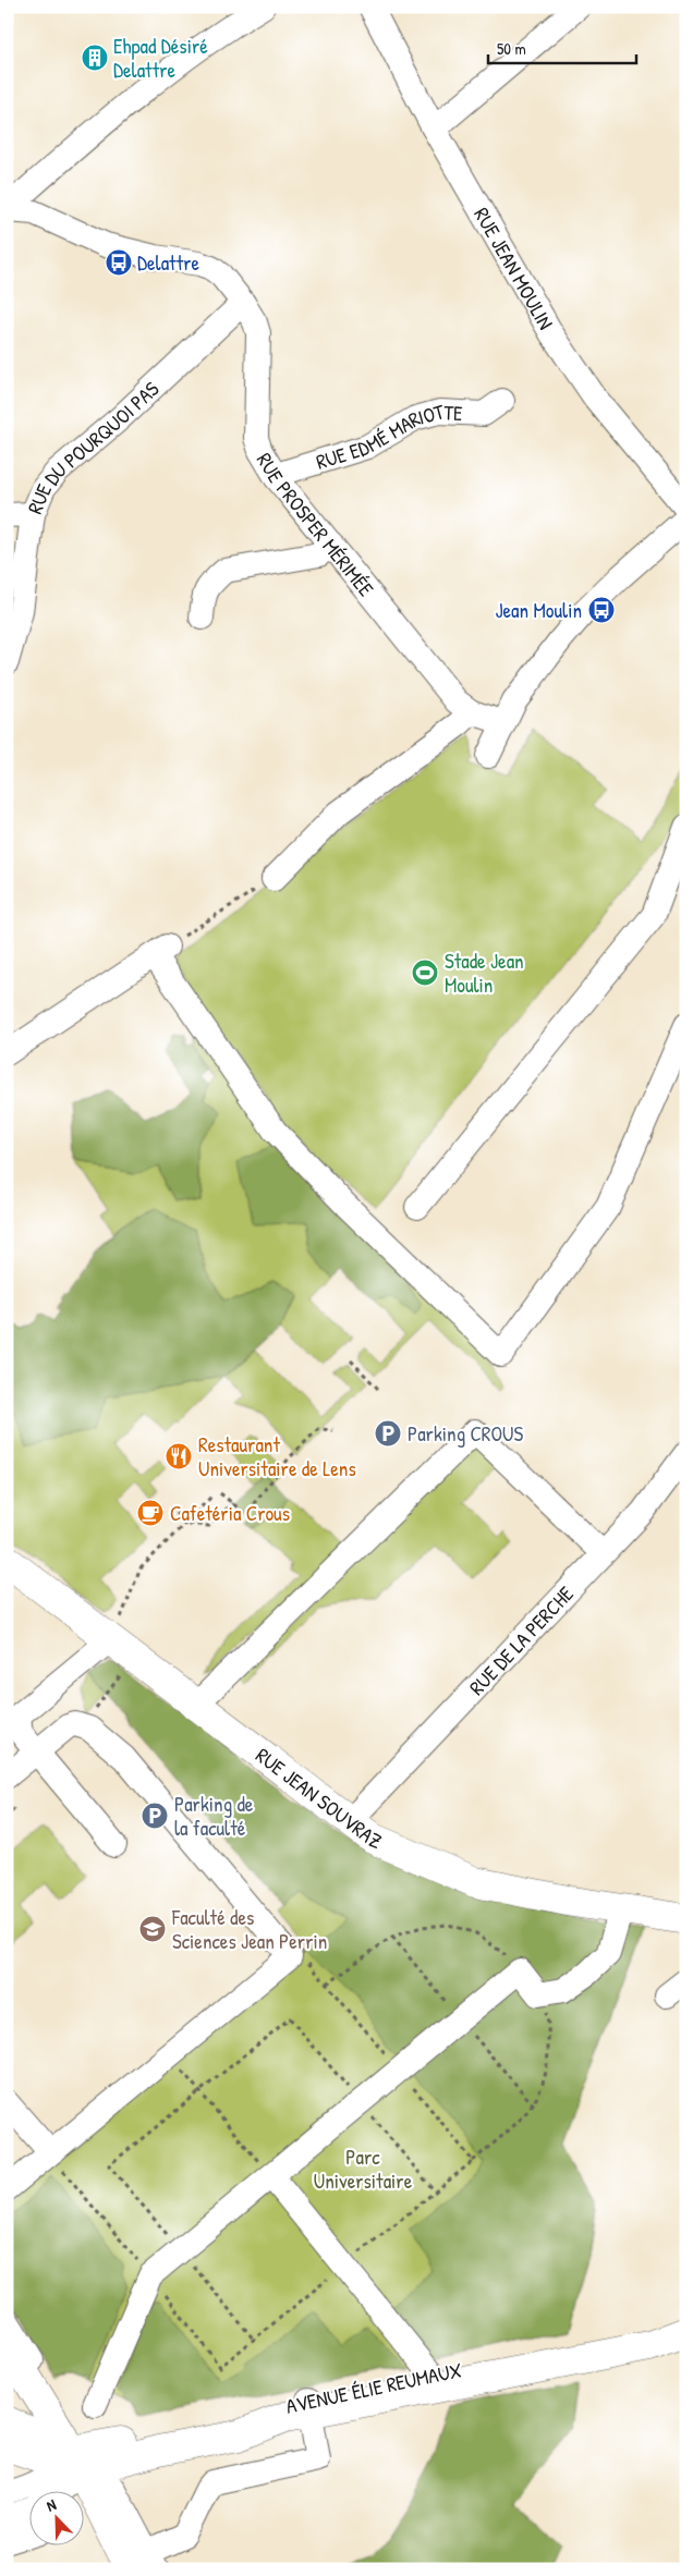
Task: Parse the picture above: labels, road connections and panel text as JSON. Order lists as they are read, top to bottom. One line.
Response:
{"streets":{"main road":["RUE JEAN SOUVRAZ","AVENUE ÉLIE REUMAUX"],"street":["RUE JEAN MOULIN","RUE EDMÉ MARIOTTE","RUE DU POURQUOI PAS","RUE PROSPER MÉRIMÉE","RUE DE LA PERCHE"]},"crossings":[["RUE EDMÉ MARIOTTE","RUE PROSPER MÉRIMÉE"],["RUE DU POURQUOI PAS","RUE PROSPER MÉRIMÉE"],["RUE DE LA PERCHE","RUE JEAN SOUVRAZ"]],"parks":["Parc Universitaire"],"places":{"building":["Ehpad Désiré Delattre"],"bus stop":["Delattre","Jean Moulin"],"sports":["Stade Jean Moulin"],"parking":["Parking CROUS","Parking de la faculté"],"restaurant":["Restaurant Universitaire de Lens"],"cafe":["Cafetéria Crous"],"school or university":["Faculté des Sciences Jean Perrin"]},"scale_bar":"50 m","north":"top left"}
